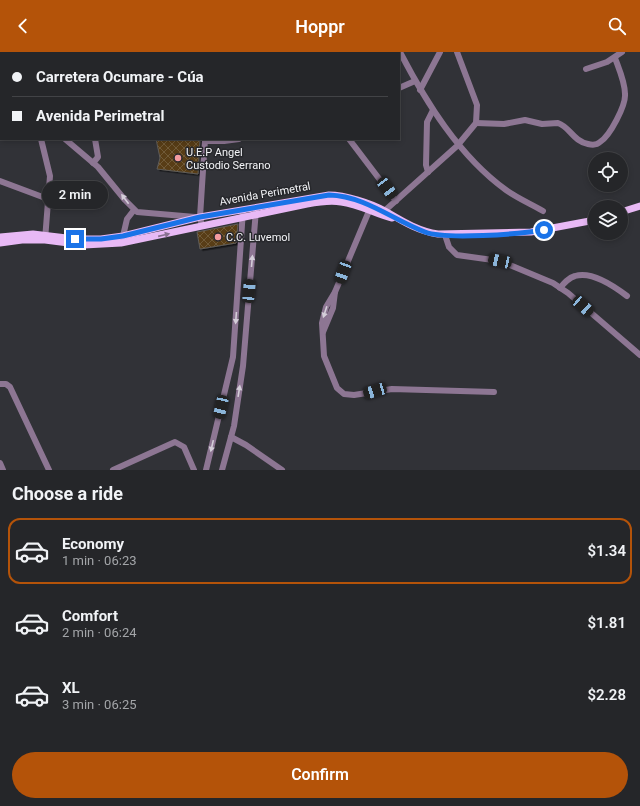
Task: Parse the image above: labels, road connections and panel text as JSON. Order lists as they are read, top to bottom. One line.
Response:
{"streets":{"main road":["Avenida Perimetral"]},"places":["U.E.P Angel Custodio Serrano","C.C. Luvemol"],"page":{"header":"Hoppr","banner":["Carretera Ocumare - Cúa","Avenida Perimetral"],"bubble":"2 min","heading":"Choose a ride","list":[{"name":"Economy","note":"1 min · 06:23","value":"$1.34"},{"name":"Comfort","note":"2 min · 06:24","value":"$1.81"},{"name":"XL","note":"3 min · 06:25","value":"$2.28"}],"buttons":"Confirm"}}
